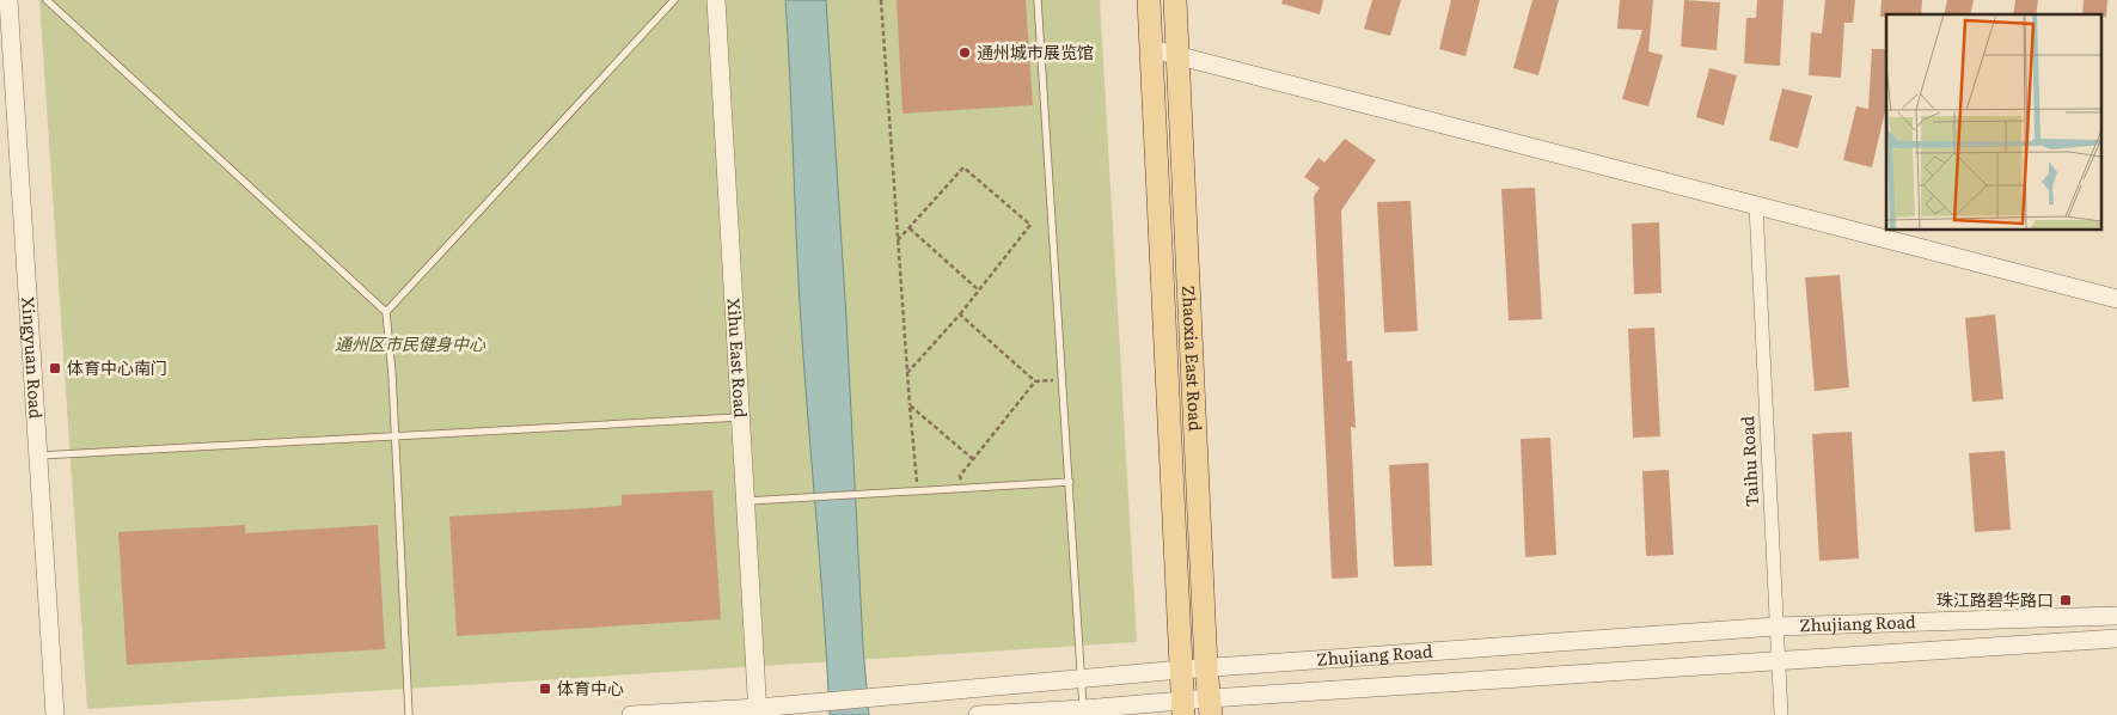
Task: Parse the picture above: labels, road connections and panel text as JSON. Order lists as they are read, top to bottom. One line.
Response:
{"streets":{"main road":["Zhaoxia East Road"],"street":["Xingyuan Road","Xihu East Road","Taihu Road","Zhujiang Road"]},"crossings":[["Xihu East Road","Zhujiang Road"],["Zhaoxia East Road","Zhujiang Road"],["Taihu Road","Zhujiang Road"]],"parks":["通州区市民健身中心"],"places":{"other":["通州城市展览馆"],"transit":["体育中心南门","珠江路碧华路口","体育中心"]}}
